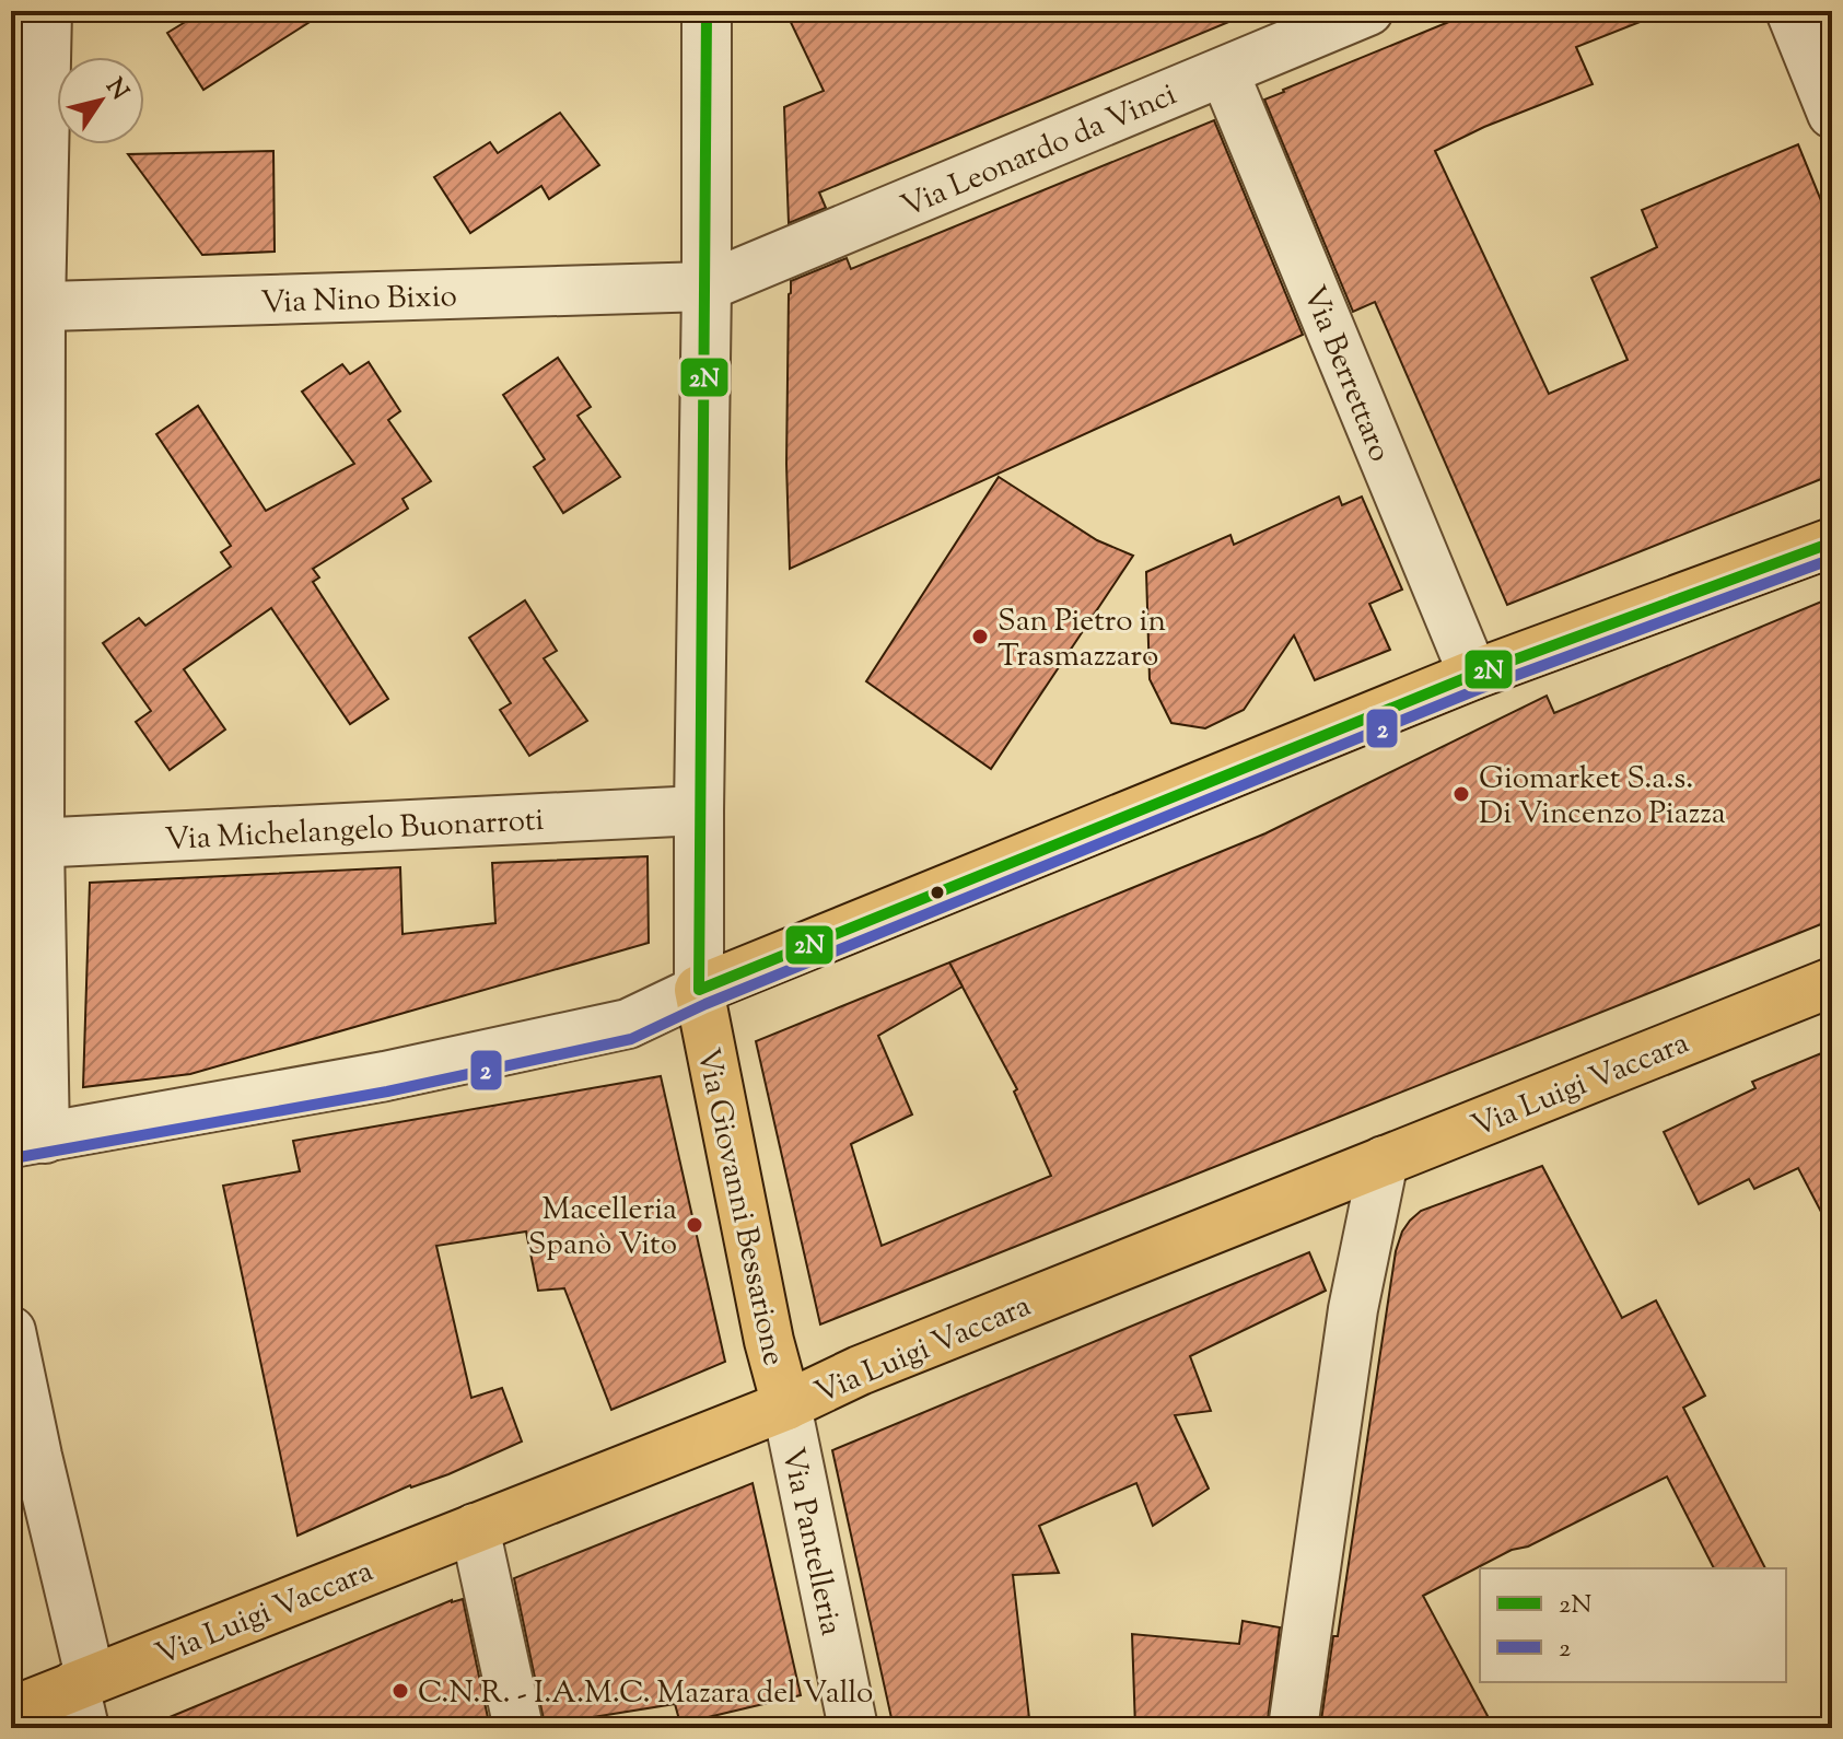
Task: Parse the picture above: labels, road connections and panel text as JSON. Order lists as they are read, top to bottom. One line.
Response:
{"streets":{"main road":["Via Luigi Vaccara","Via Giovanni Bessarione"],"street":["Via Leonardo da Vinci","Via Nino Bixio","Via Berrettaro","Via Michelangelo Buonarroti","Via Pantelleria"]},"crossings":[["Via Leonardo da Vinci","Via Nino Bixio"],["Via Leonardo da Vinci","Via Berrettaro"],["Via Leonardo da Vinci","Via Giovanni Bessarione"],["Via Nino Bixio","Via Giovanni Bessarione"],["Via Michelangelo Buonarroti","Via Giovanni Bessarione"],["Via Luigi Vaccara","Via Giovanni Bessarione"],["Via Luigi Vaccara","Via Pantelleria"],["Via Giovanni Bessarione","Via Pantelleria"]],"places":["San Pietro in Trasmazzaro","Giomarket S.a.s. Di Vincenzo Piazza","Macelleria Spanò Vito","C.N.R. - I.A.M.C. Mazara del Vallo"],"lines":["transit line 2N","transit line 2"],"legend":["2N","2"],"north":"top right"}
